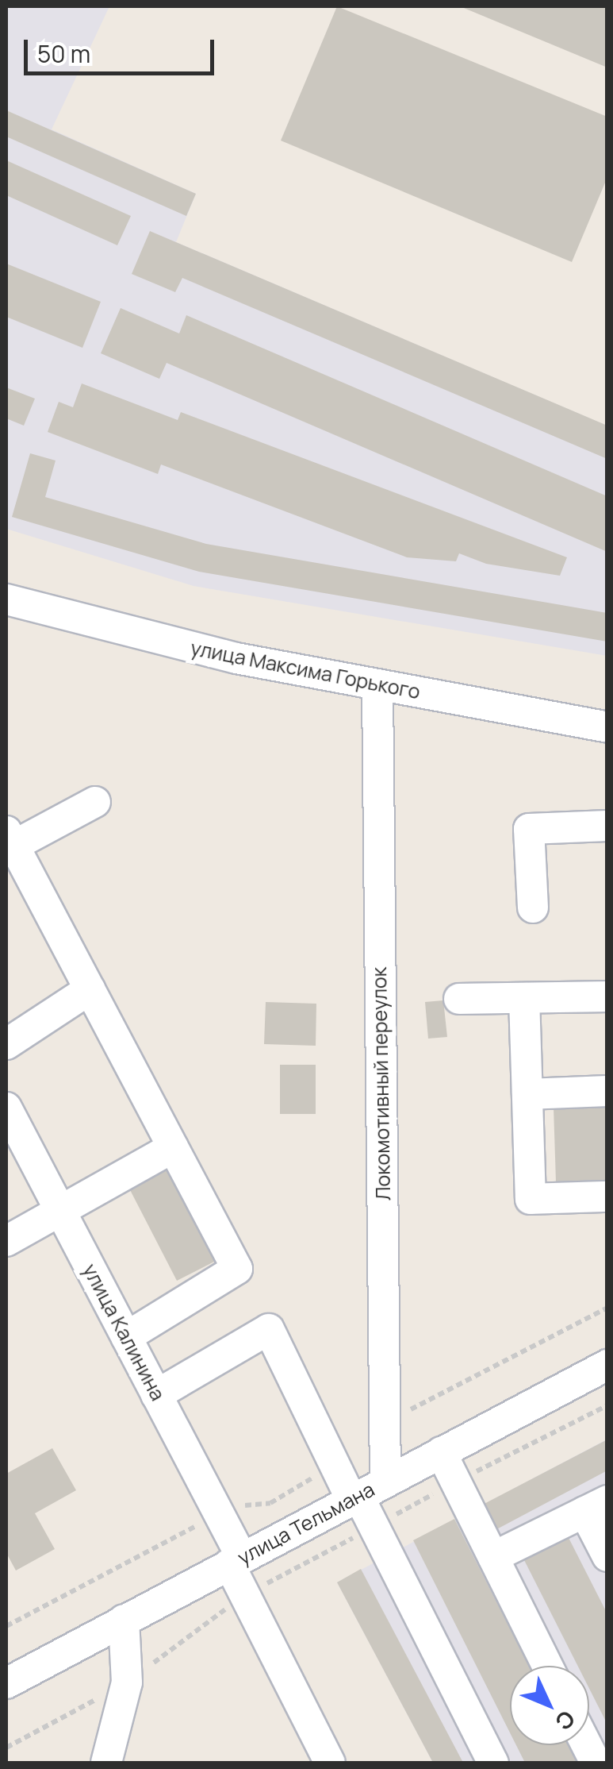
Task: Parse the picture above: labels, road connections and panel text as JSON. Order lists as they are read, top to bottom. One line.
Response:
{"streets":{"street":["улица Максима Горького","Локомотивный переулок","улица Калинина","улица Тельмана"]},"crossings":[["улица Максима Горького","Локомотивный переулок"],["Локомотивный переулок","улица Тельмана"],["улица Калинина","улица Тельмана"]],"scale_bar":"50 m","north":"bottom right"}
